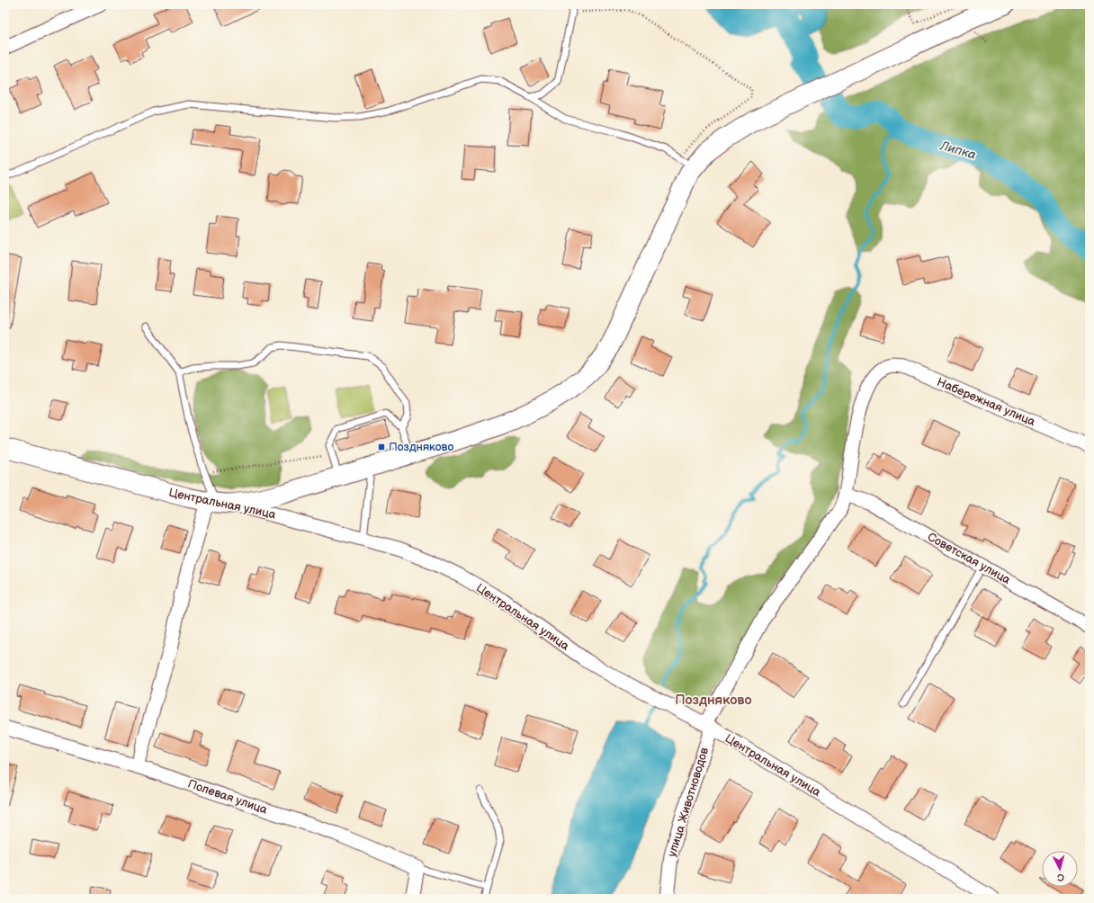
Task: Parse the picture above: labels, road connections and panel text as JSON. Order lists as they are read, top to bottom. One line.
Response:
{"streets":{"street":["Набережная улица","Центральная улица","Советская улица","Полевая улица","улица Животноводов"]},"crossings":[["Набережная улица","улица Животноводов"],["Центральная улица","улица Животноводов"],["Советская улица","улица Животноводов"]],"districts":["Поздняково"],"water":["Липка"],"places":{"transit":["Поздняково"]},"north":"bottom"}
